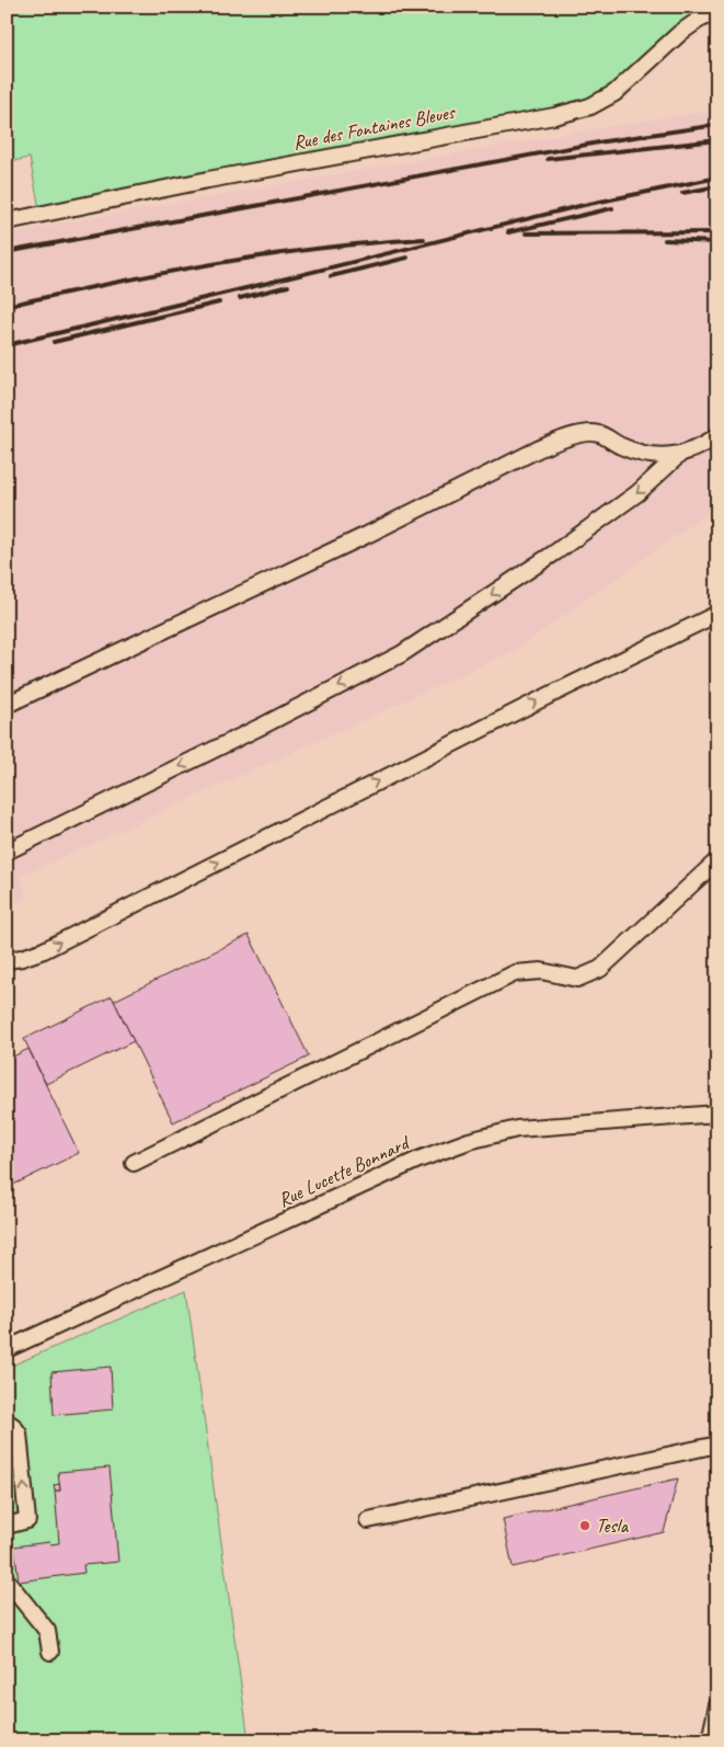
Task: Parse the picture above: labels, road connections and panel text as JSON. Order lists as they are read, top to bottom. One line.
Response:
{"streets":{"street":["Rue des Fontaines Bleues","Rue Lucette Bonnard"]},"places":["Tesla"]}
